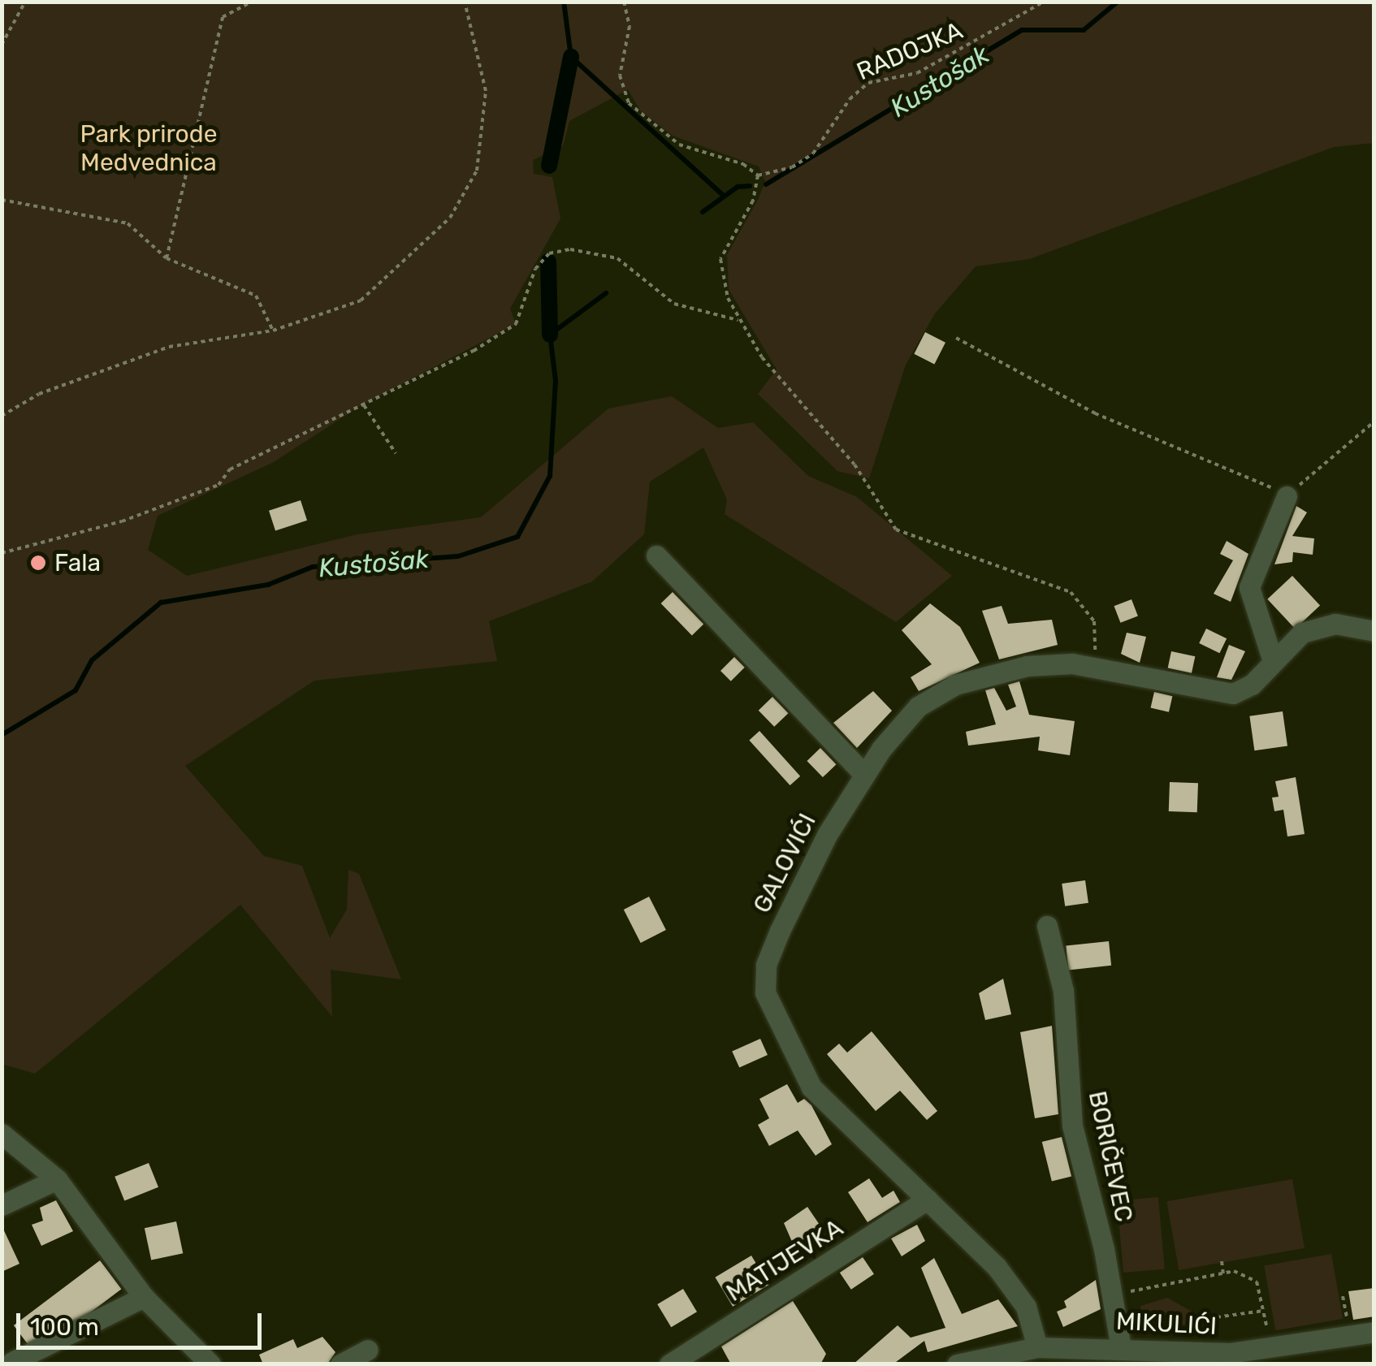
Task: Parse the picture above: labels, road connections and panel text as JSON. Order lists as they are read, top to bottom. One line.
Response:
{"streets":{"street":["GALOVIĆI","BORIČEVEC","MATIJEVKA","MIKULIĆI"],"path":["RADOJKA"]},"crossings":[["GALOVIĆI","MATIJEVKA"],["GALOVIĆI","MIKULIĆI"],["BORIČEVEC","MIKULIĆI"]],"water":["Kustošak"],"parks":["Park prirode Medvednica"],"places":["Fala"],"scale_bar":"100 m"}
